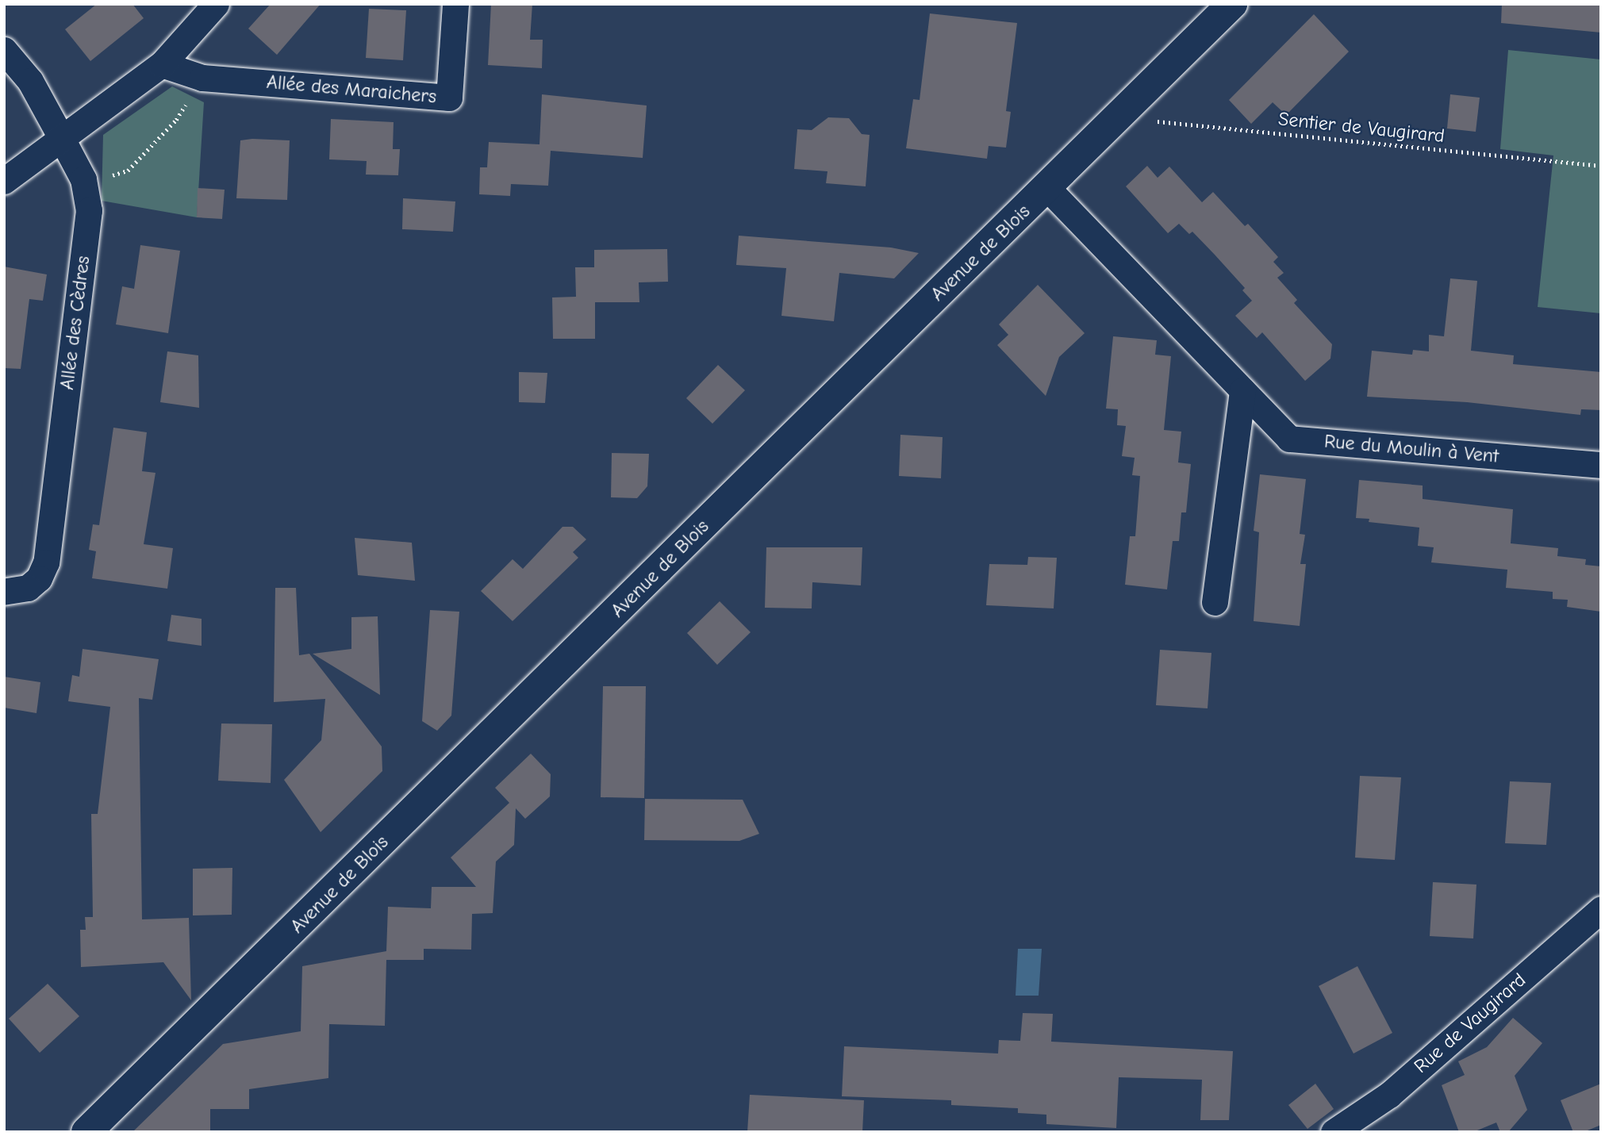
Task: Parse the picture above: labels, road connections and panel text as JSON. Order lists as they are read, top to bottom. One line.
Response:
{"streets":{"main road":["Avenue de Blois"],"street":["Allée des Maraichers","Allée des Cèdres","Rue du Moulin à Vent","Rue de Vaugirard"],"path":["Sentier de Vaugirard"]},"crossings":[["Sentier de Vaugirard","Avenue de Blois"],["Avenue de Blois","Rue du Moulin à Vent"]]}
